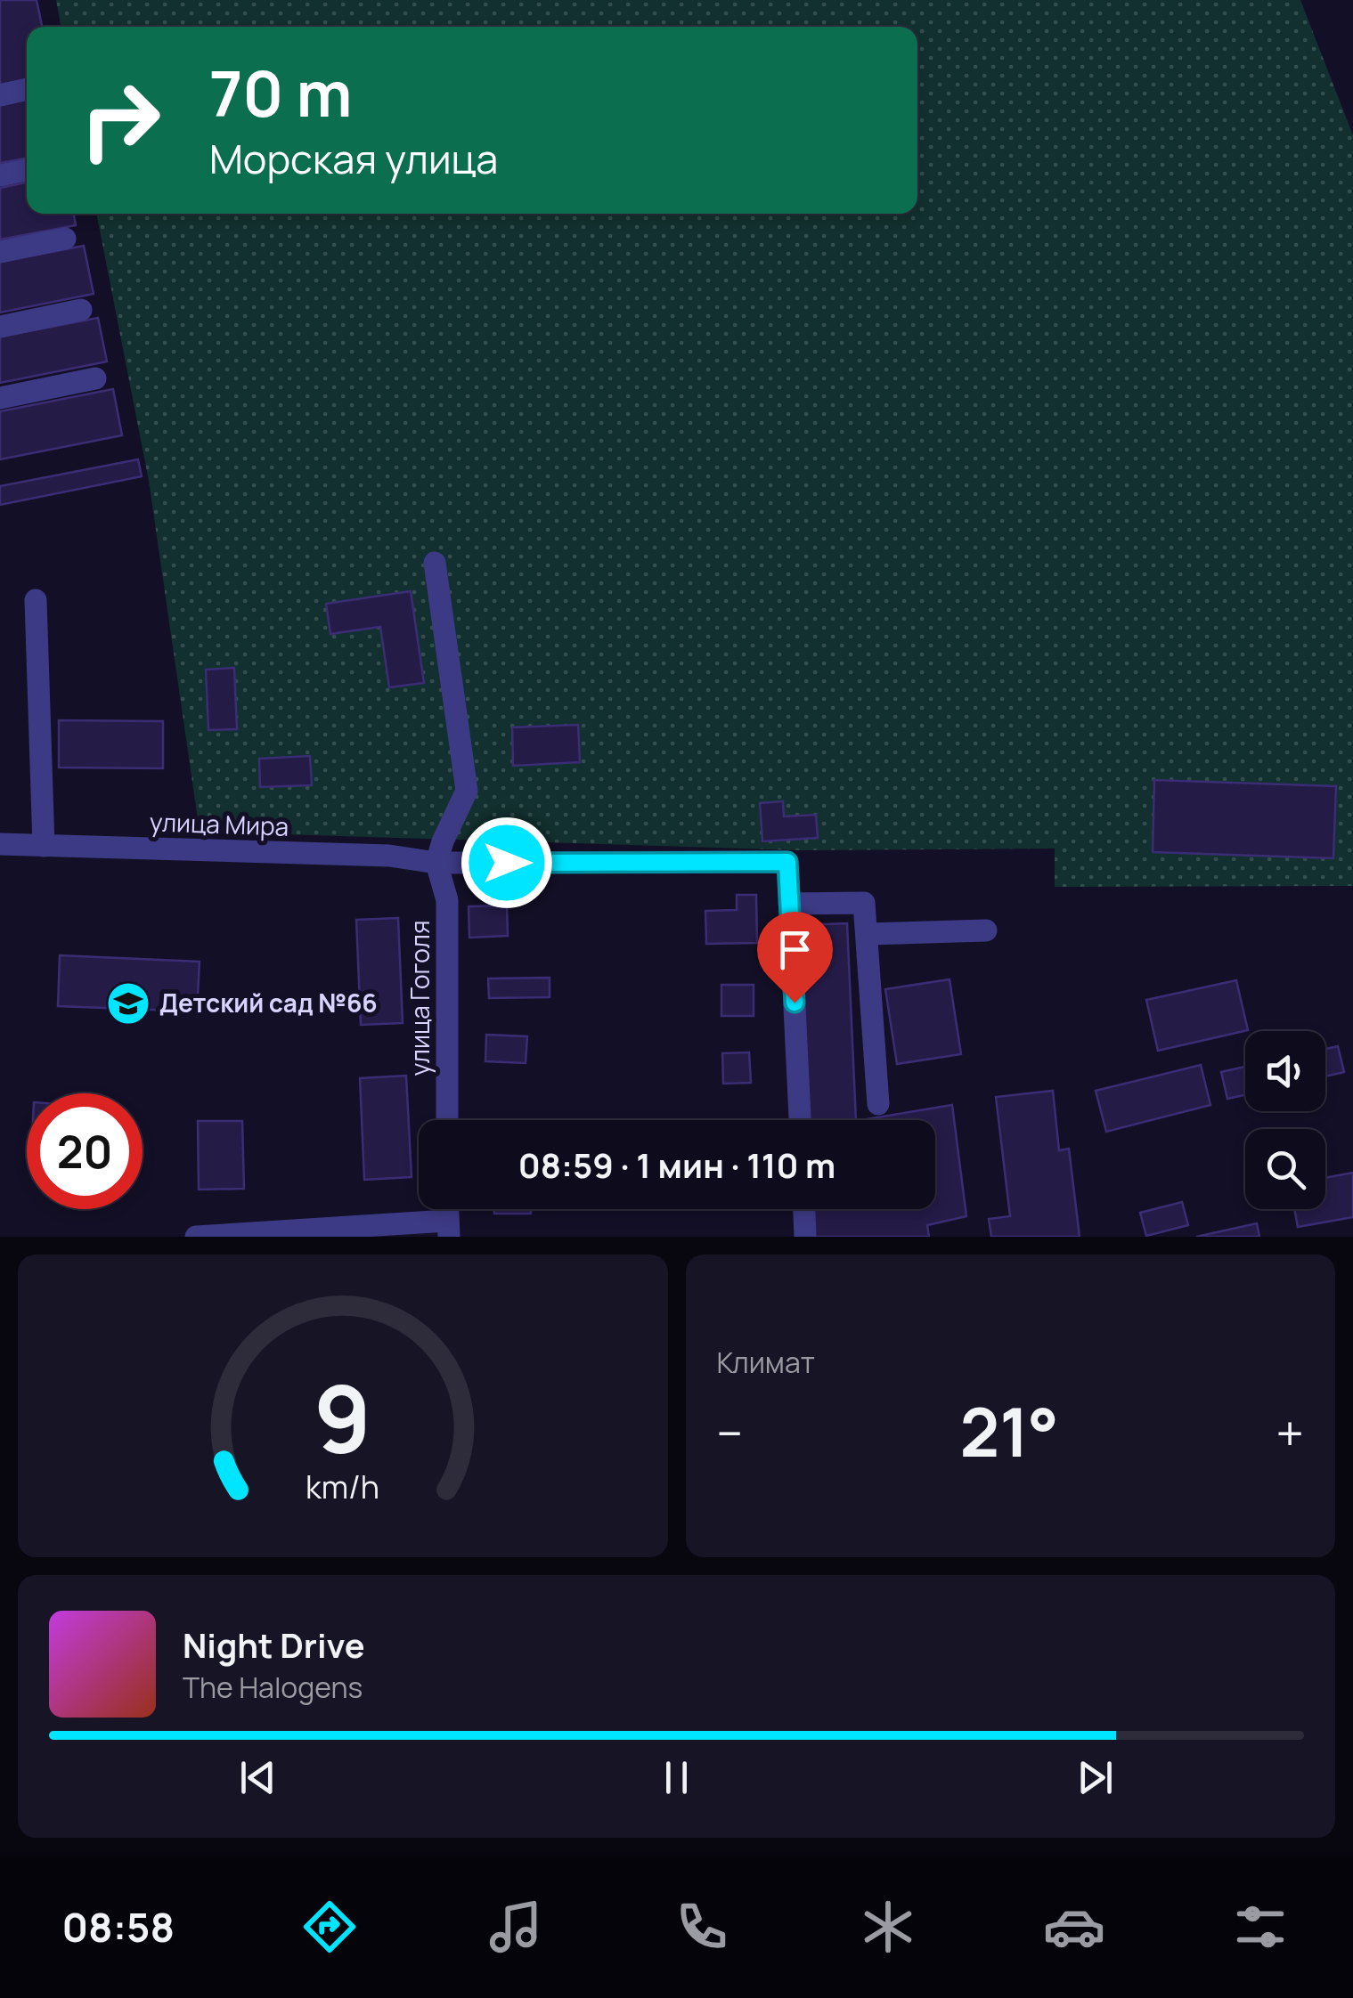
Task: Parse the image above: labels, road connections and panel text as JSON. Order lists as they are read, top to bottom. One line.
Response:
{"streets":{"street":["улица Мира","улица Гоголя"]},"crossings":[["улица Мира","улица Гоголя"]],"places":{"school or university":["Детский сад №66"]},"page":{"turn":["70 m","Морская улица"],"limit":"20","trip":"08:59 · 1 мин · 110 m","tile":"Климат","heat":["−","21°","+"],"song":["Night Drive","The Halogens"],"tabs":"08:58","gauge":["9","km/h"]}}
